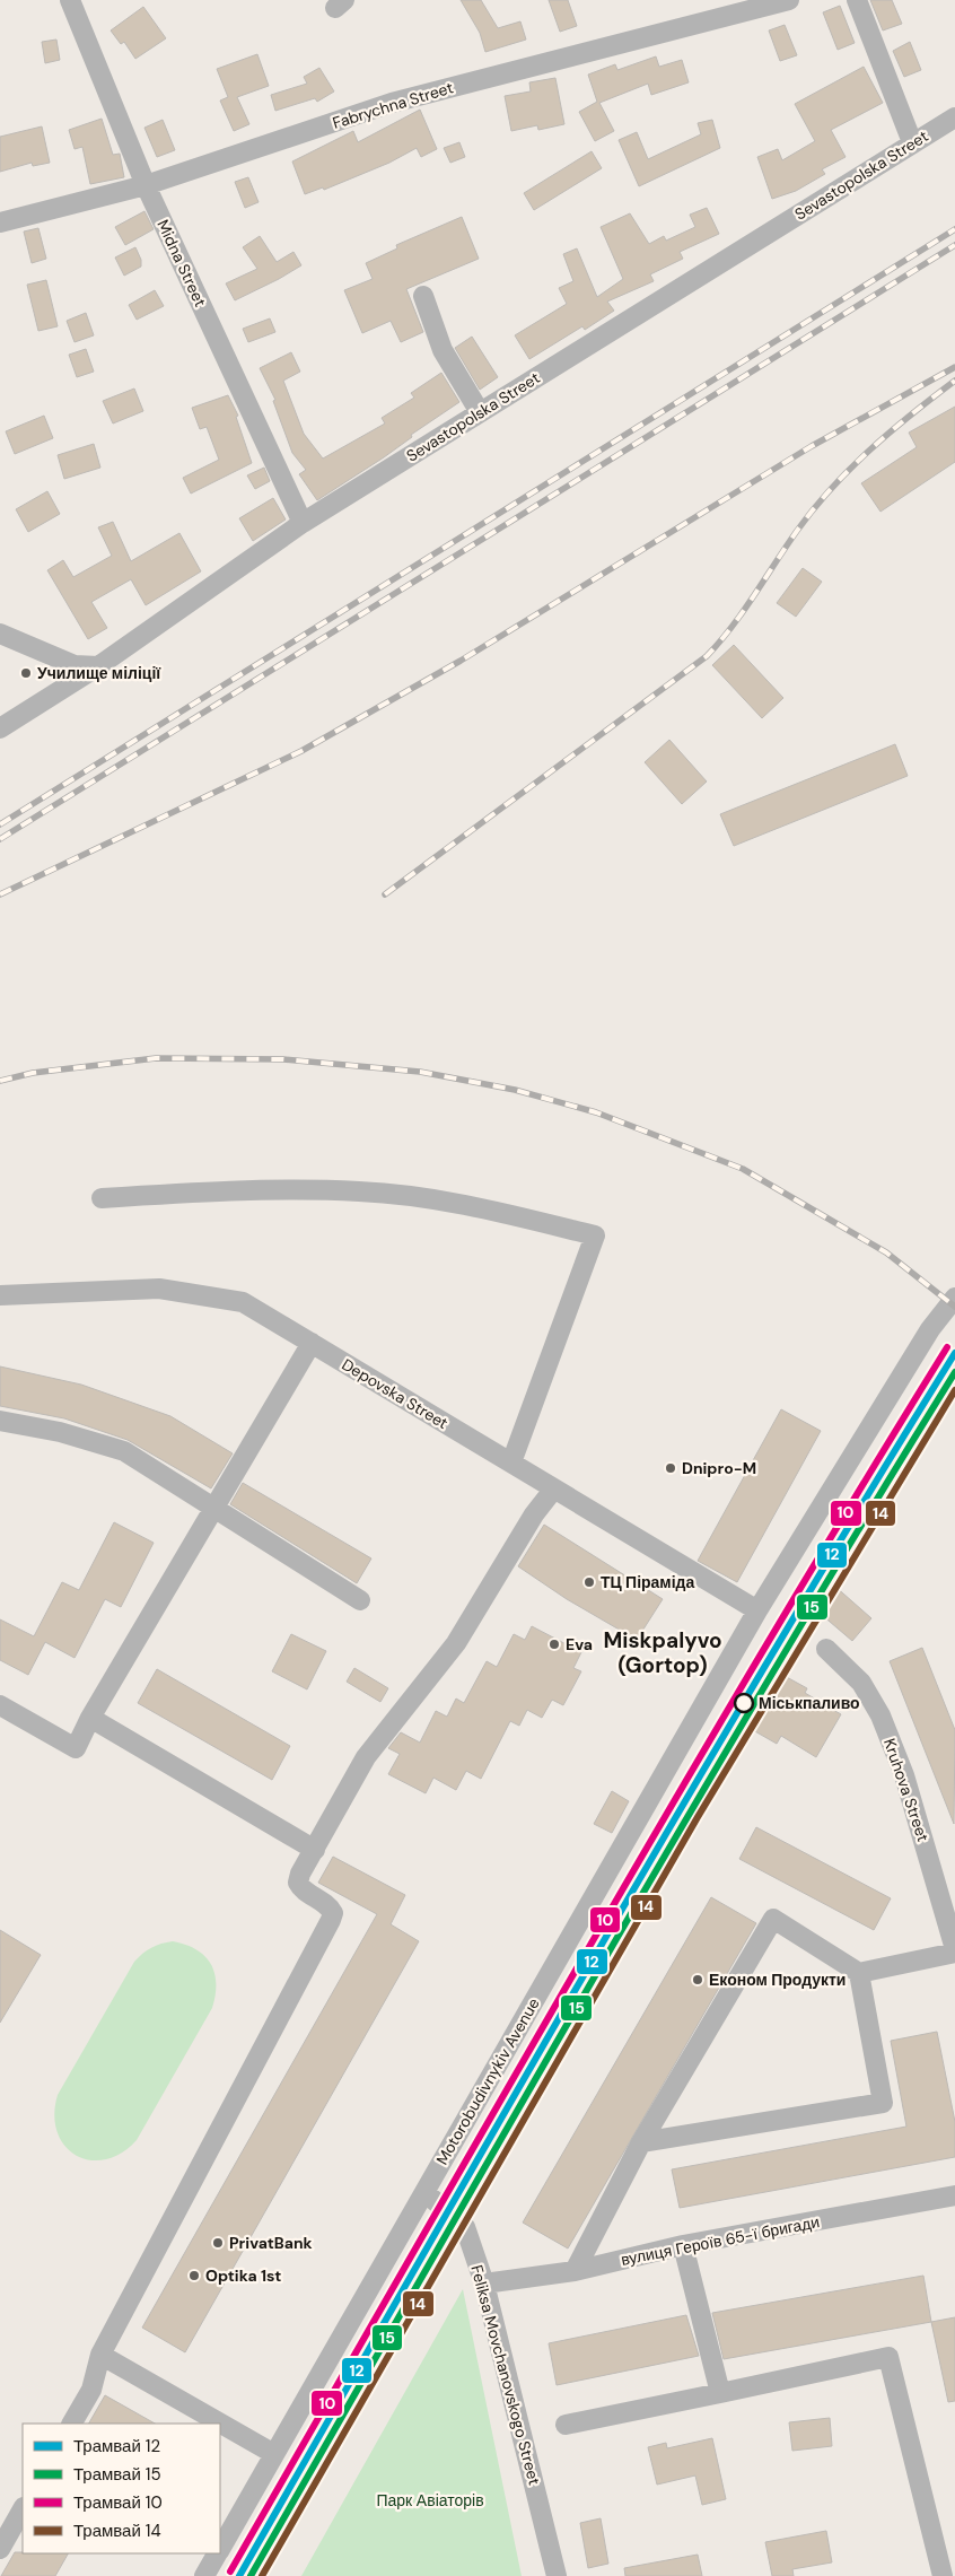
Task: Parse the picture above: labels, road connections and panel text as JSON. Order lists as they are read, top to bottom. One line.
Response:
{"streets":{"street":["Fabrychna Street","Sevastopolska Street","Midna Street","Depovska Street","Kruhova Street","Motorobudivnykiv Avenue","вулиця Героїв 65-ї бригади","Feliksa Movchanovskogo Street"]},"crossings":[["Fabrychna Street","Midna Street"],["Sevastopolska Street","Midna Street"],["Depovska Street","Motorobudivnykiv Avenue"],["Motorobudivnykiv Avenue","Feliksa Movchanovskogo Street"],["вулиця Героїв 65-ї бригади","Feliksa Movchanovskogo Street"]],"districts":["Miskpalyvo (Gortop)"],"parks":["Парк Авіаторів"],"places":["Училище міліції","Dnipro-M","ТЦ Піраміда","Eva","Міськпаливо","Економ Продукти","PrivatBank","Оptika 1st"],"lines":["tram line 10","tram line 12","tram line 15","tram line 14"],"legend":["Трамвай 12","Трамвай 15","Трамвай 10","Трамвай 14"]}
